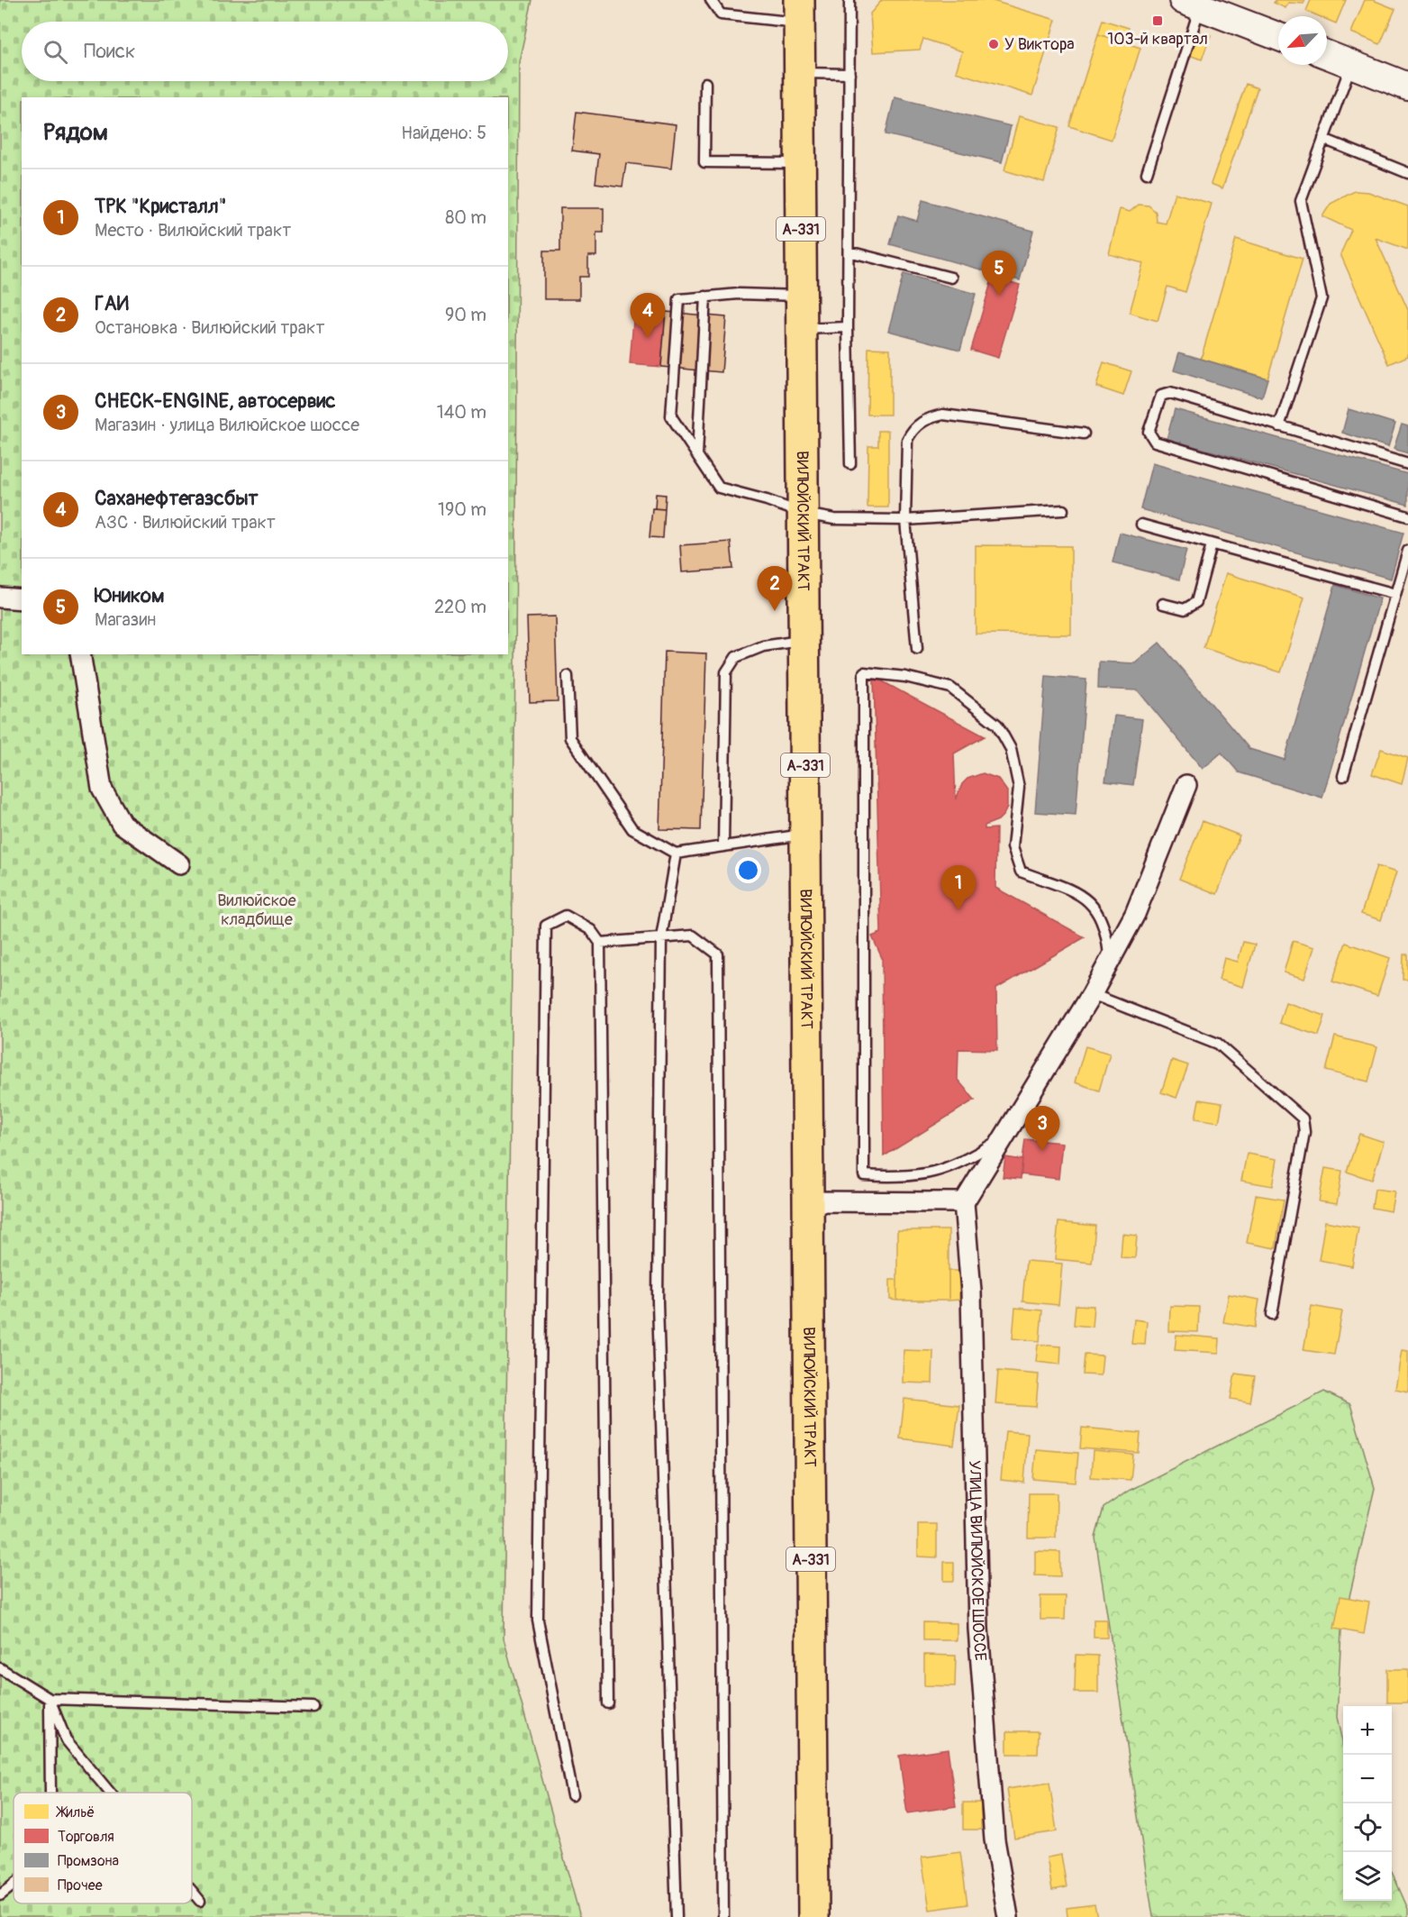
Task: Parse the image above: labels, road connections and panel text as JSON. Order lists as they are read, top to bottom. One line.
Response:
{"streets":{"main road":["А-331","ВИЛЮЙСКИЙ ТРАКТ"],"street":["УЛИЦА ВИЛЮЙСКОЕ ШОССЕ"]},"parks":["Вилюйское кладбище"],"places":{"transit":["103-й квартал"],"other":["У Виктора"]},"legend":["Жильё","Торговля","Промзона","Прочее"],"north":"bottom left","page":{"search":"Поиск","heading":["Рядом","Найдено: 5"],"list":[{"mark":"1","name":"ТРК \"Кристалл\"","note":"Место · Вилюйский тракт","value":"80 m"},{"mark":"2","name":"ГАИ","note":"Остановка · Вилюйский тракт","value":"90 m"},{"mark":"3","name":"CHECK-ENGINE, автосервис","note":"Магазин · улица Вилюйское шоссе","value":"140 m"},{"mark":"4","name":"Саханефтегазсбыт","note":"АЗС · Вилюйский тракт","value":"190 m"},{"mark":"5","name":"Юником","note":"Магазин","value":"220 m"}],"pins":["5","4","2","1","3"],"map_buttons":["+","−"]}}
